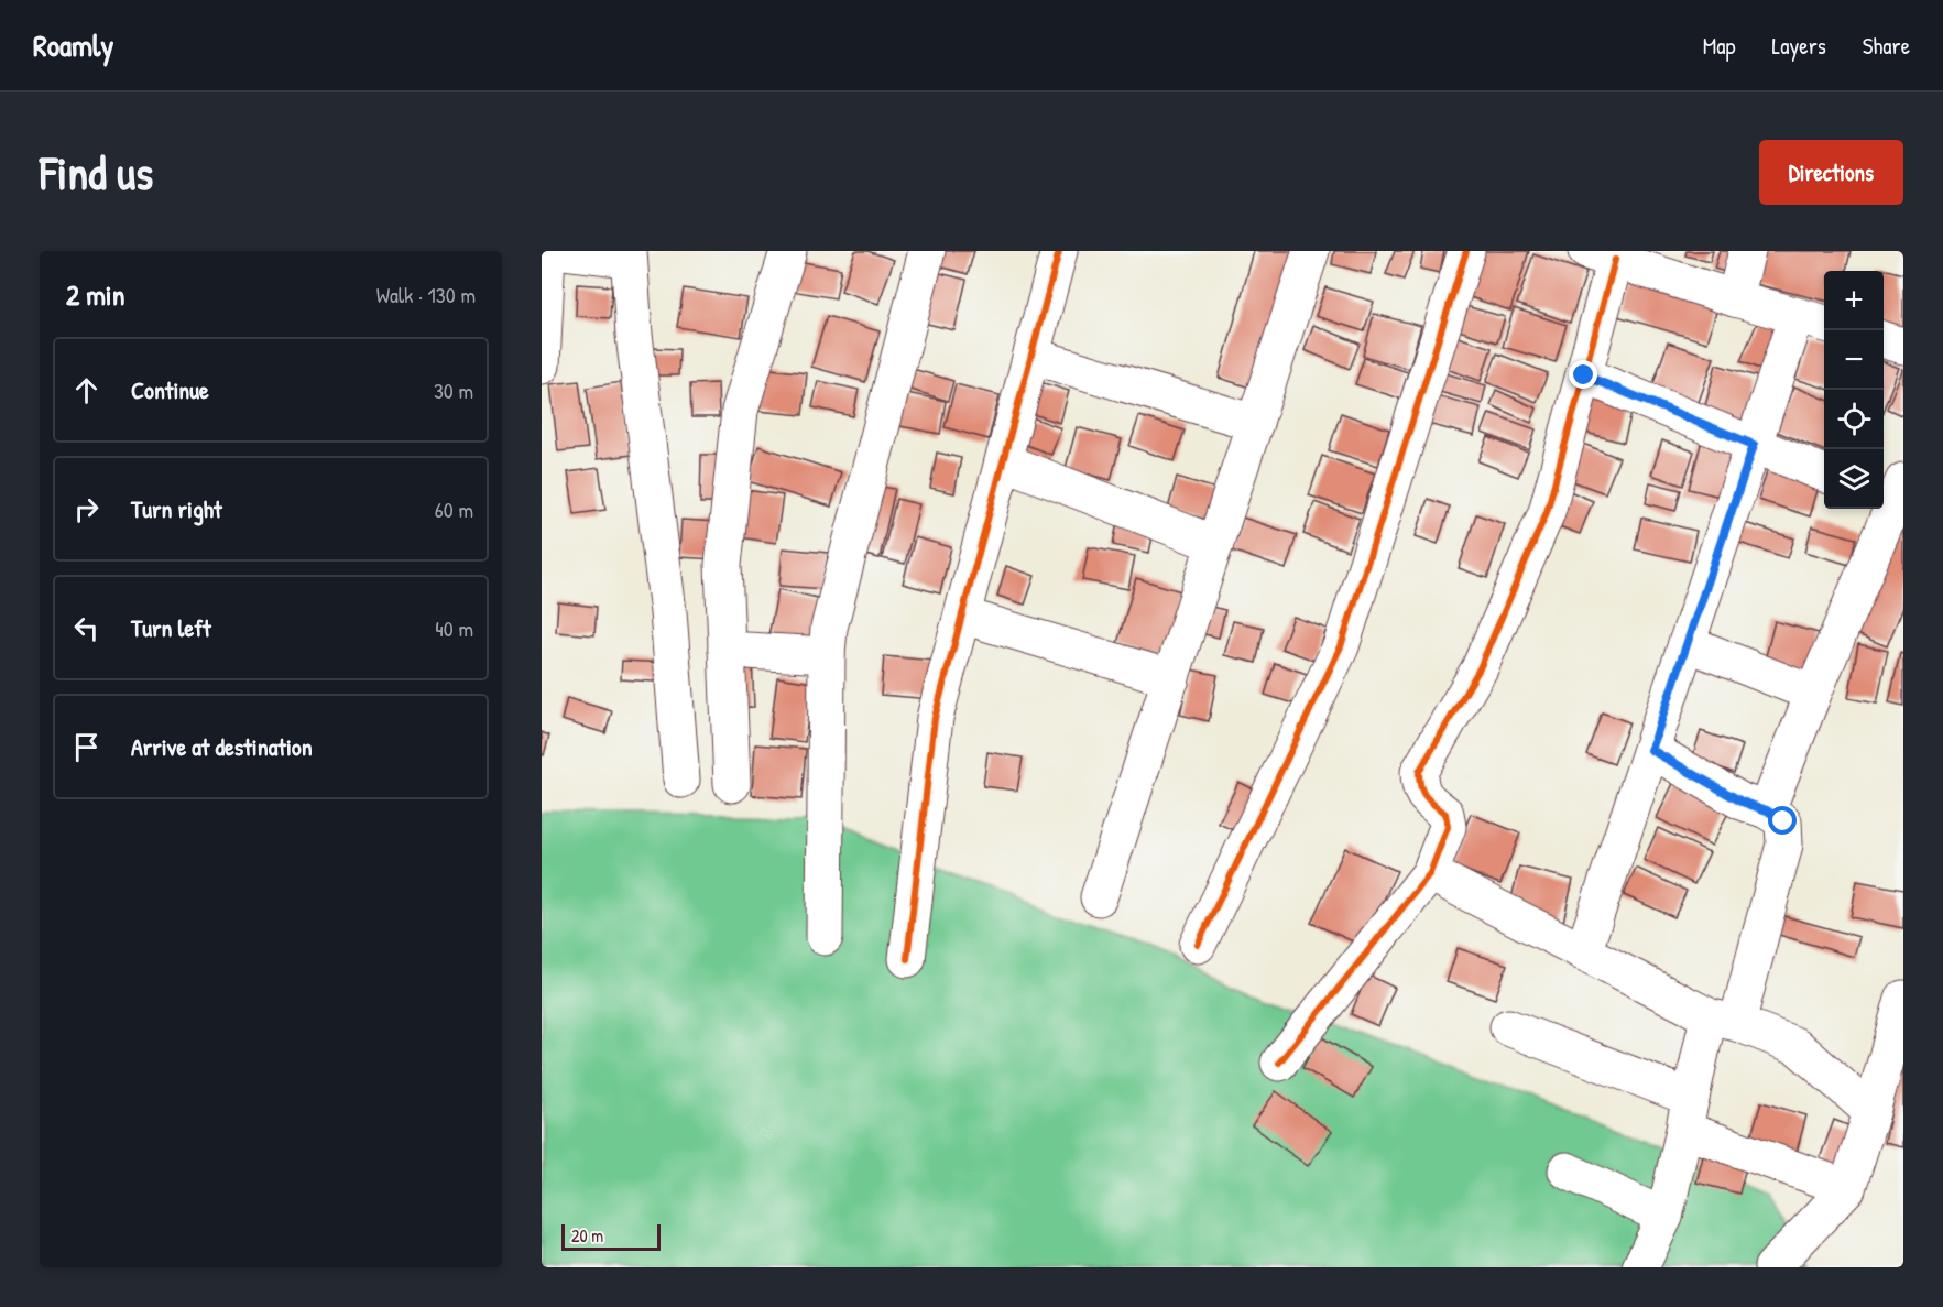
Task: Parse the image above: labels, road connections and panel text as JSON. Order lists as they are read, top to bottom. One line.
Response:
{"scale_bar":"20 m","page":{"header":"Roamly","nav":["Map","Layers","Share"],"buttons":"Directions","title":"Find us","heading":["2 min","Walk · 130 m"],"map_buttons":["+","−"],"list":[["Continue","30 m"],["Turn right","60 m"],["Turn left","40 m"],"Arrive at destination"],"scale":"20 m"}}
